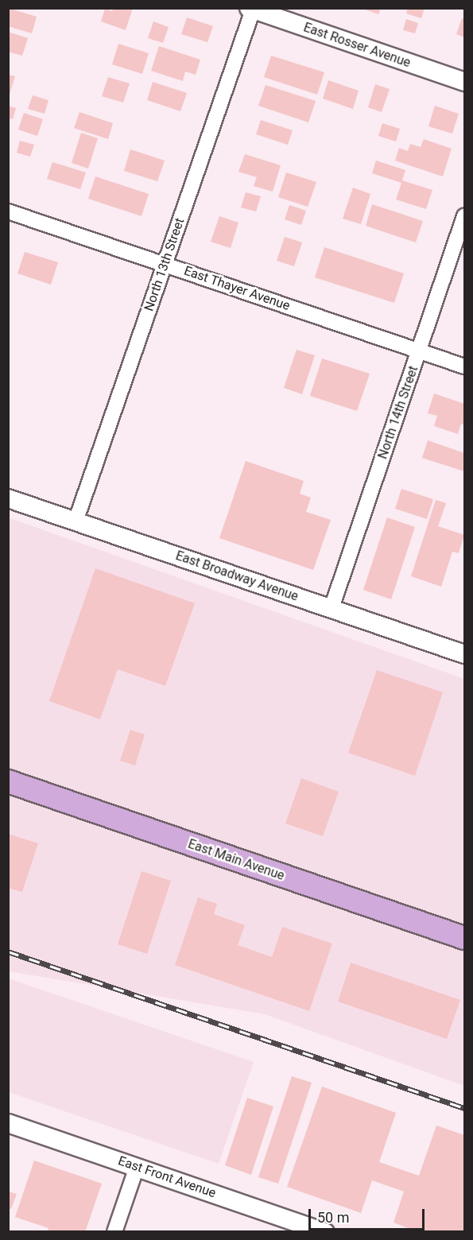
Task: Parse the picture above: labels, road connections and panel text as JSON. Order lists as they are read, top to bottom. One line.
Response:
{"streets":{"main road":["East Main Avenue"],"street":["East Rosser Avenue","North 13th Street","East Thayer Avenue","North 14th Street","East Broadway Avenue","East Front Avenue"]},"crossings":[["East Rosser Avenue","North 13th Street"],["North 13th Street","East Thayer Avenue"],["North 13th Street","East Broadway Avenue"],["East Thayer Avenue","North 14th Street"],["North 14th Street","East Broadway Avenue"]],"scale_bar":"50 m"}
